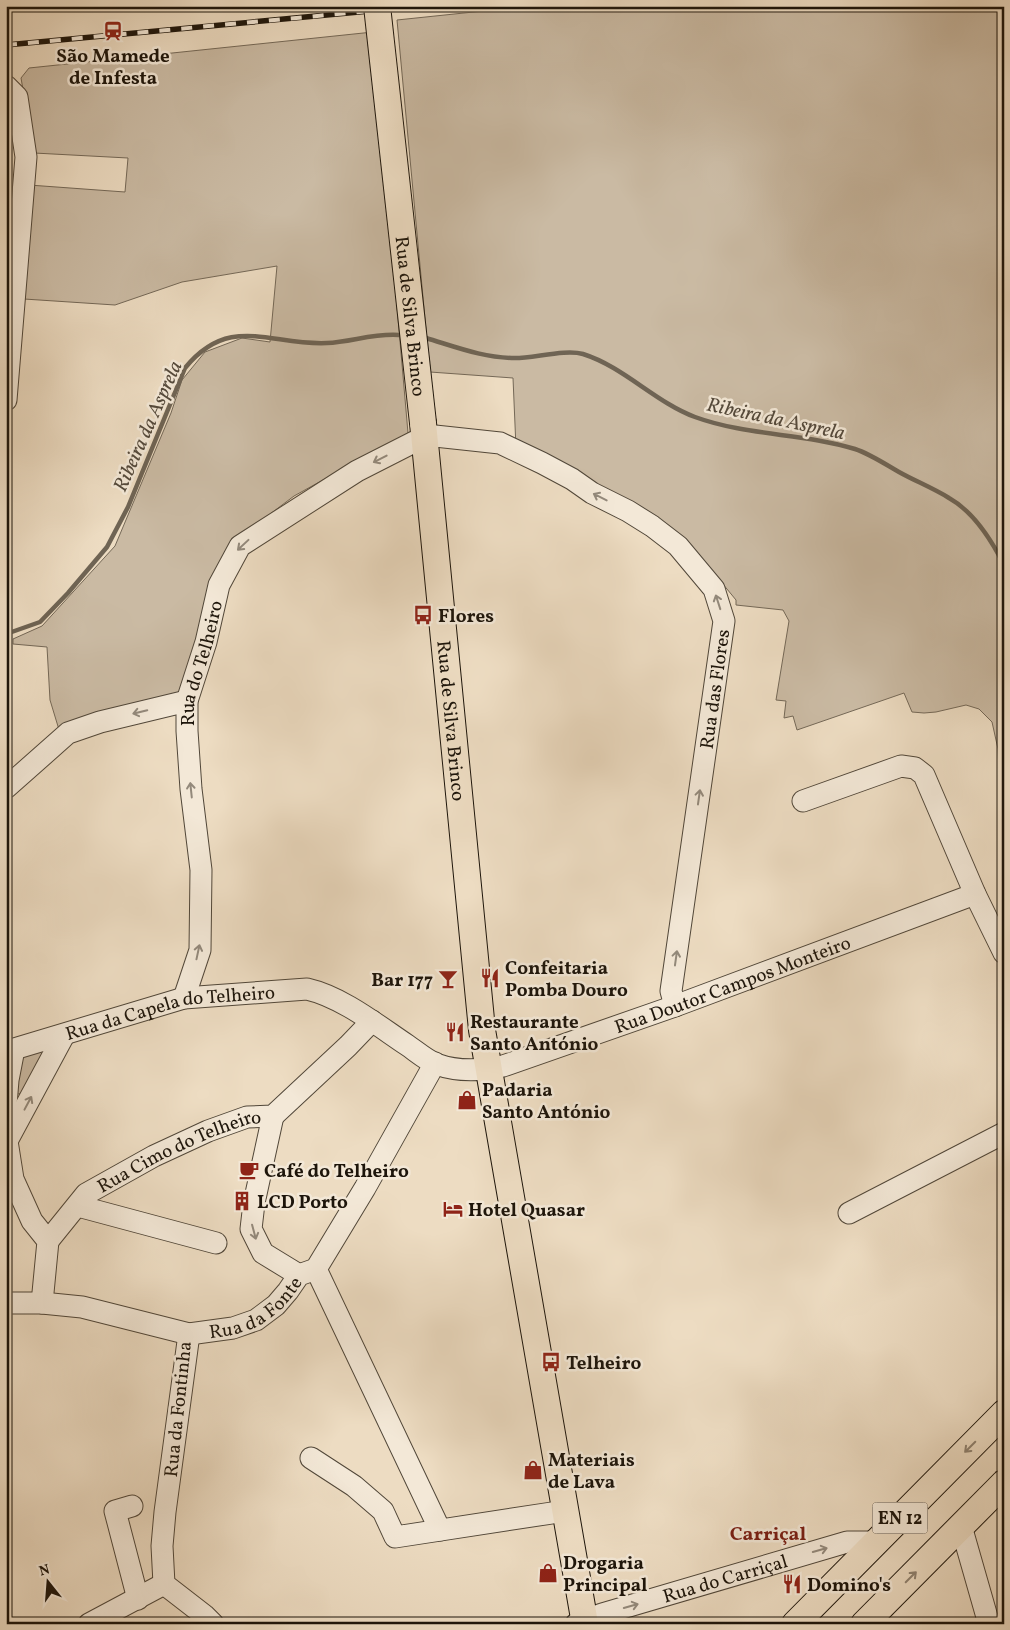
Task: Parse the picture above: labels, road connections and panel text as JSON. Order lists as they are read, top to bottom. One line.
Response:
{"streets":{"main road":["Rua de Silva Brinco","EN 12"],"street":["Rua do Telheiro","Rua das Flores","Rua Doutor Campos Monteiro","Rua da Capela do Telheiro","Rua Cimo do Telheiro","Rua da Fonte","Rua da Fontinha","Rua do Carriçal"]},"crossings":[["Rua de Silva Brinco","Rua do Telheiro"],["Rua de Silva Brinco","Rua das Flores"],["Rua de Silva Brinco","Rua Doutor Campos Monteiro"],["Rua de Silva Brinco","Rua da Capela do Telheiro"],["Rua de Silva Brinco","Rua do Carriçal"],["Rua do Telheiro","Rua das Flores"],["Rua do Telheiro","Rua da Capela do Telheiro"],["Rua das Flores","Rua Doutor Campos Monteiro"],["Rua Doutor Campos Monteiro","Rua da Capela do Telheiro"],["Rua da Capela do Telheiro","Rua Cimo do Telheiro"],["Rua da Capela do Telheiro","Rua da Fonte"],["Rua da Fonte","Rua da Fontinha"],["EN 12","Rua do Carriçal"]],"one_way":["Rua das Flores","Rua do Carriçal"],"districts":["Carriçal"],"water":["Ribeira da Asprela"],"places":{"station":["São Mamede de Infesta"],"bus stop":["Flores","Telheiro"],"restaurant":["Confeitaria Pomba Douro","Restaurante Santo António","Domino's"],"bar":["Bar 177"],"shop":["Padaria Santo António","Materiais de Lava","Drogaria Principal"],"cafe":["Café do Telheiro"],"building":["LCD Porto"],"hotel":["Hotel Quasar"]},"north":"top"}
